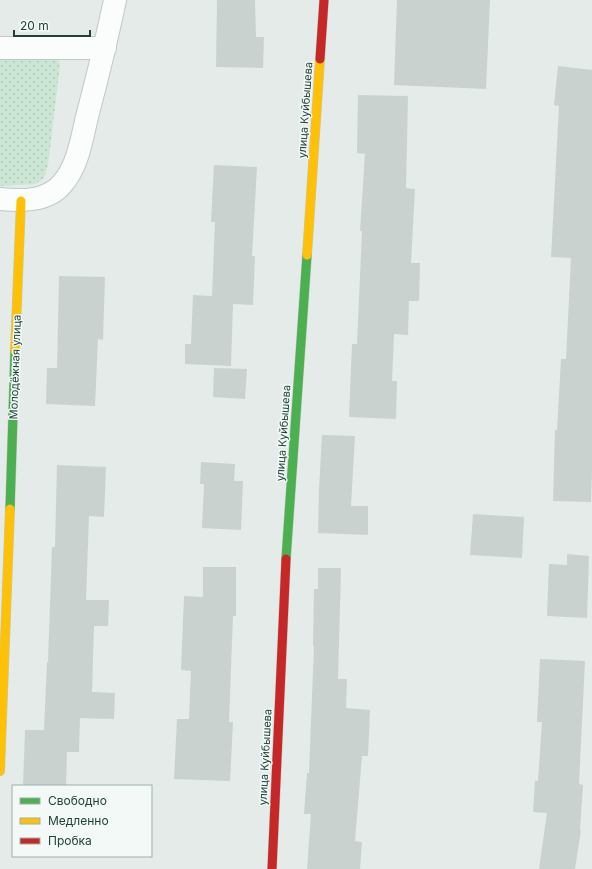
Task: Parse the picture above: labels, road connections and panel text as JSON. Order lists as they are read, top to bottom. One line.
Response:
{"streets":{"main road":["улица Куйбышева","Молодёжная улица"]},"legend":["Свободно","Медленно","Пробка"],"scale_bar":"20 m"}
